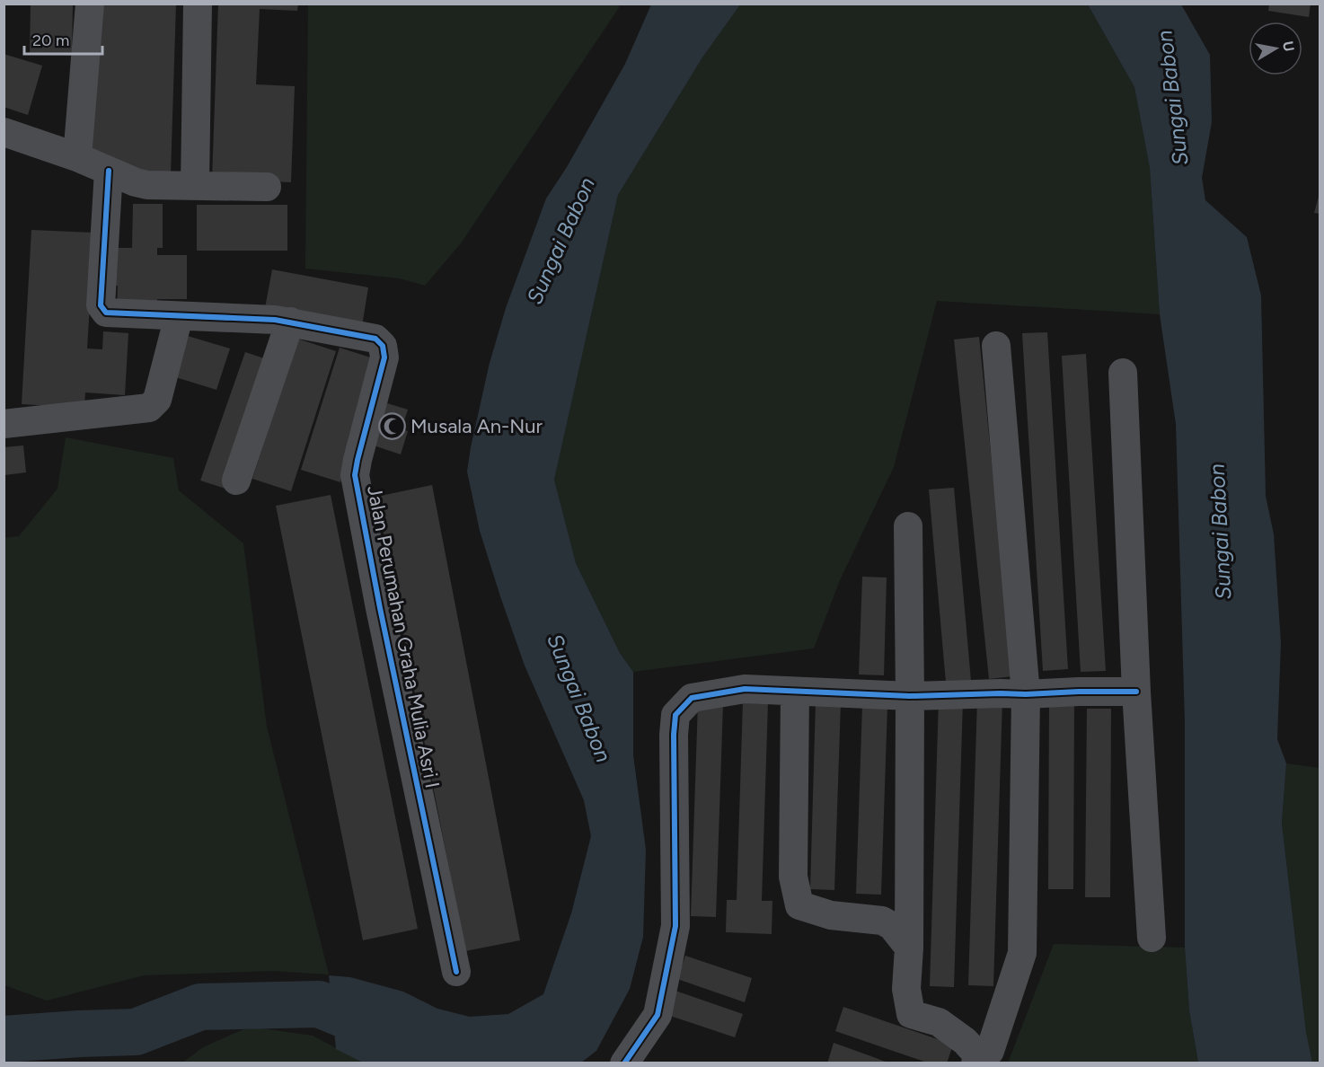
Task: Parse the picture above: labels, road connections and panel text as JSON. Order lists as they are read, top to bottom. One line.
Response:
{"streets":{"street":["Jalan Perumahan Graha Mulia Asri I"]},"water":["Sungai Babon"],"places":{"mosque":["Musala An-Nur"]},"scale_bar":"20 m","north":"right"}
